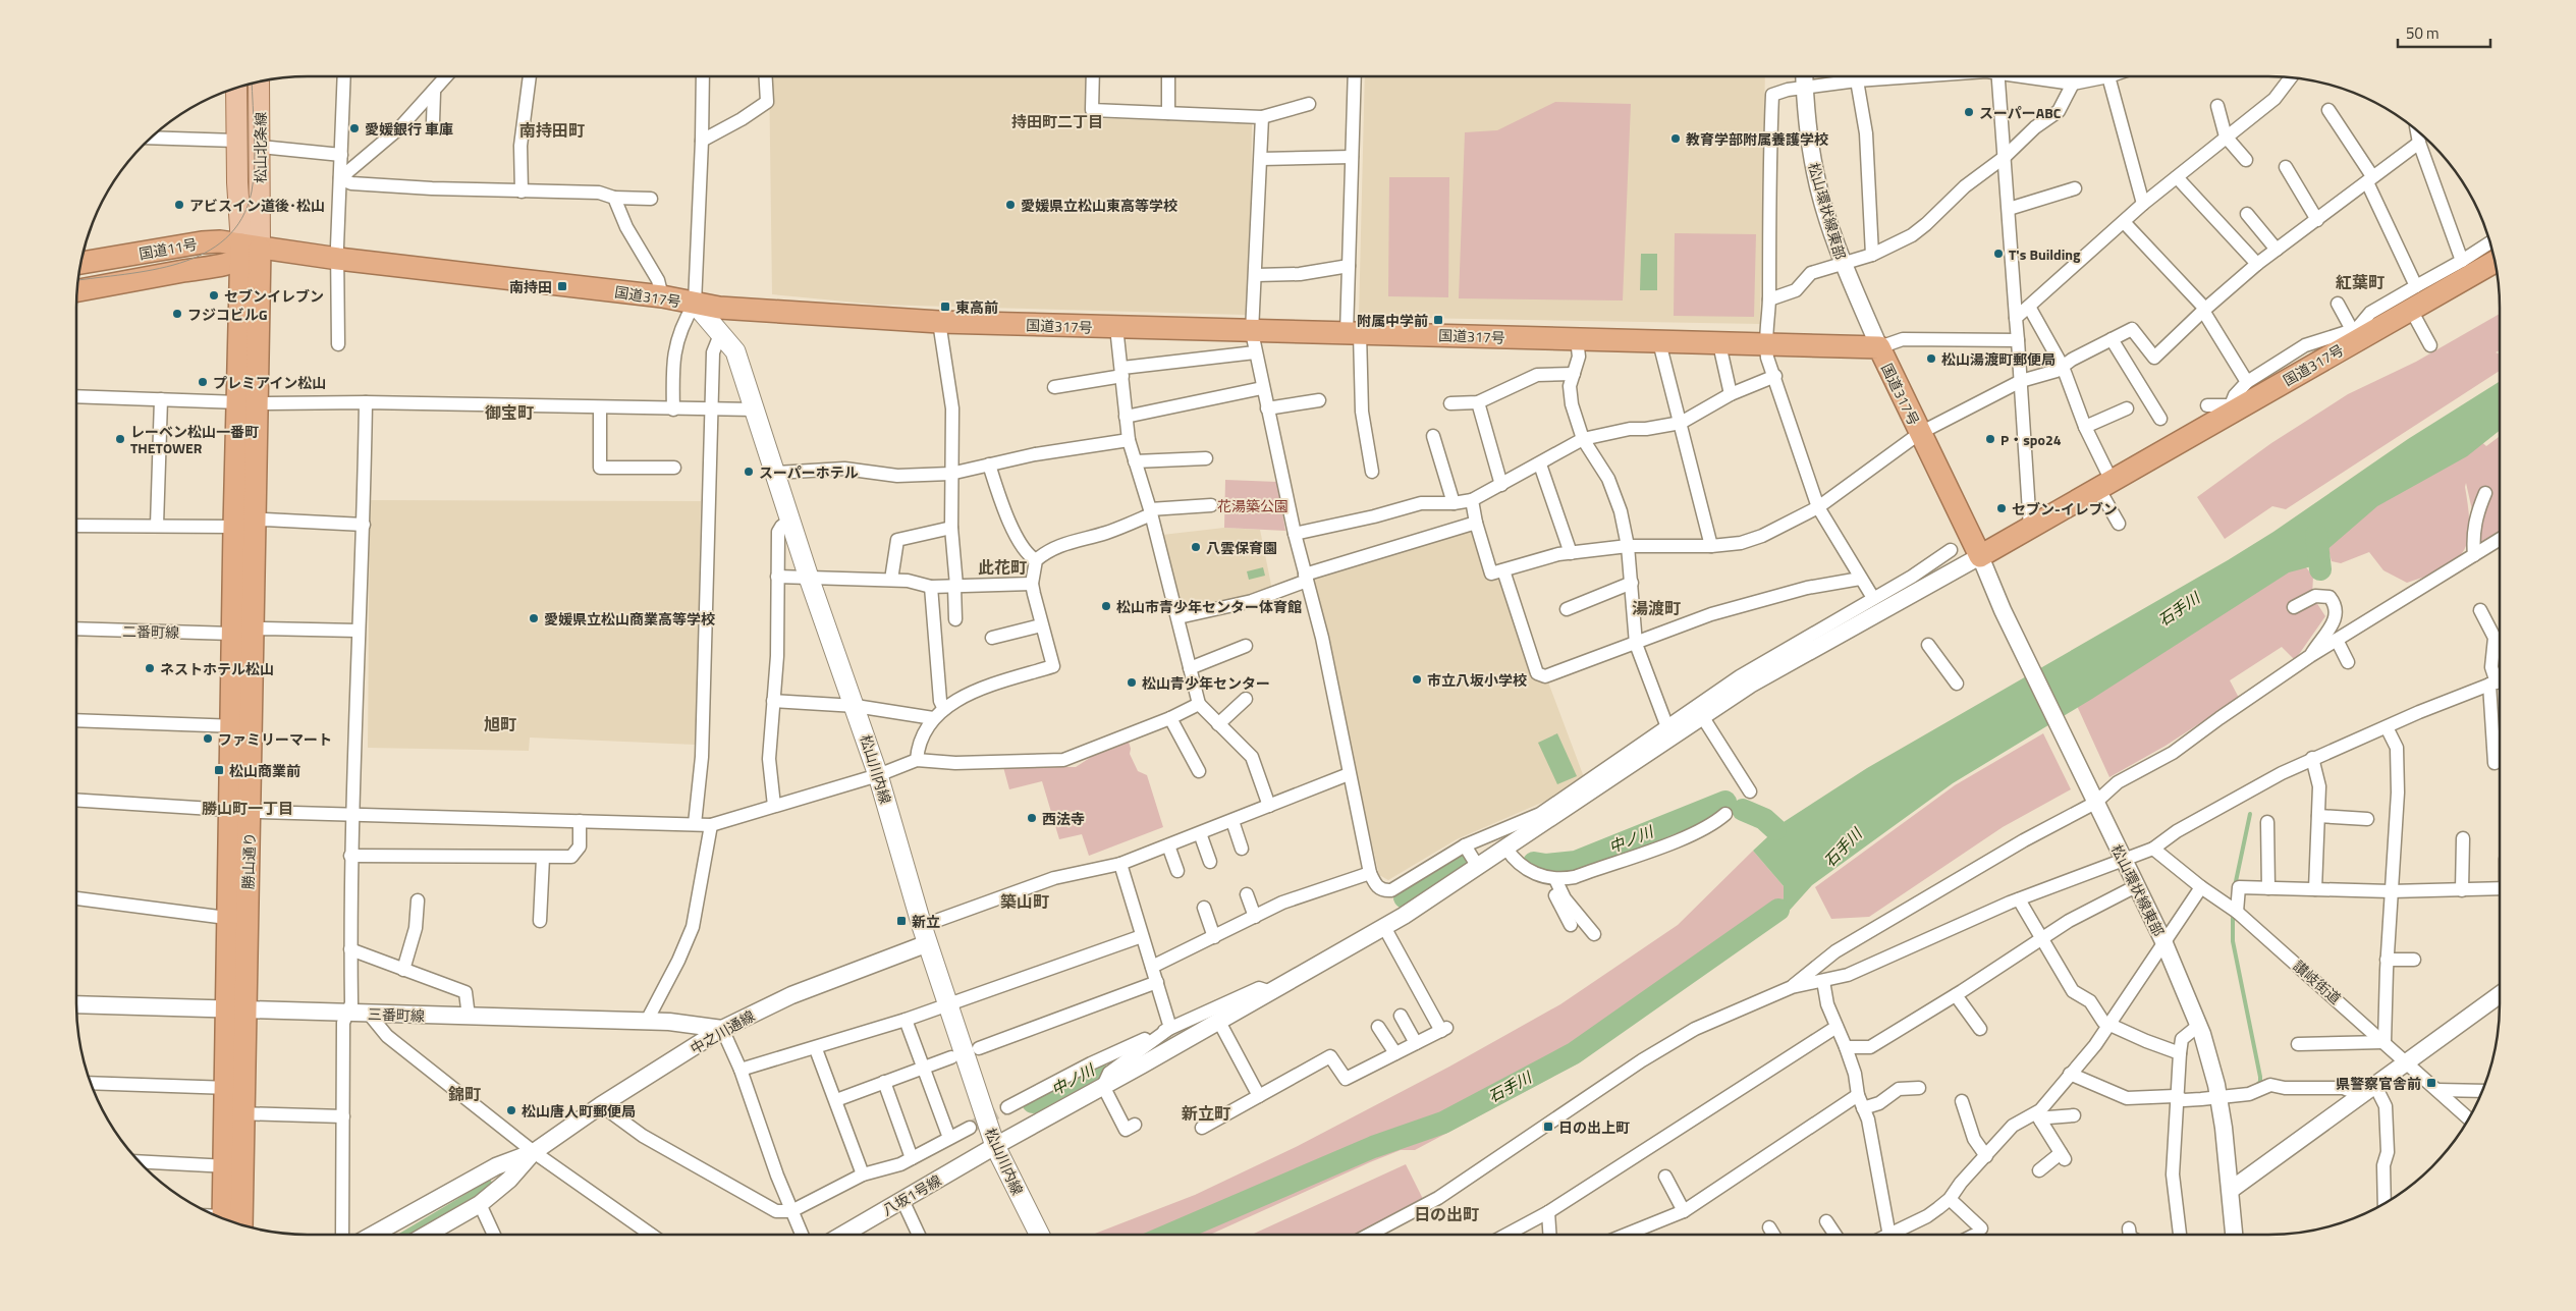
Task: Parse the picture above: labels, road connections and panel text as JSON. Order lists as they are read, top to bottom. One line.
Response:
{"streets":{"highway":["国道11号","国道317号","勝山通り"],"main road":["松山北条線","松山川内線"],"street":["松山環状線東部","二番町線","讃岐街道","三番町線","中之川通線","八坂1号線"]},"crossings":[["松山北条線","国道11号"],["松山北条線","国道317号"],["松山北条線","勝山通り"],["松山環状線東部","国道317号"],["松山環状線東部","八坂1号線"],["国道11号","国道317号"],["国道11号","勝山通り"],["国道317号","松山川内線"],["国道317号","勝山通り"],["国道317号","八坂1号線"],["二番町線","勝山通り"],["松山川内線","中之川通線"],["松山川内線","八坂1号線"],["勝山通り","三番町線"],["三番町線","中之川通線"]],"districts":["持田町二丁目","南持田町","紅葉町","御宝町","此花町","湯渡町","旭町","勝山町一丁目","築山町","錦町","新立町","日の出町"],"water":["石手川","中ノ川"],"parks":["花湯築公園"],"places":{"other":["スーパーABC","愛媛銀行 車庫","教育学部附属養護学校","アビスイン道後･松山","愛媛県立松山東高等学校","T's Building","セブンイレブン","フジコビルG","松山湯渡町郵便局","プレミアイン松山","レーベン松山一番町 THETOWER","P・spo24","スーパーホテル","セブン-イレブン","八雲保育園","松山市青少年センター体育館","愛媛県立松山商業高等学校","ネストホテル松山","市立八坂小学校","松山青少年センター","ファミリーマート","西法寺","松山唐人町郵便局"],"transit":["南持田","東高前","附属中学前","松山商業前","新立","県警察官舎前","日の出上町"]},"scale_bar":"50 m"}
